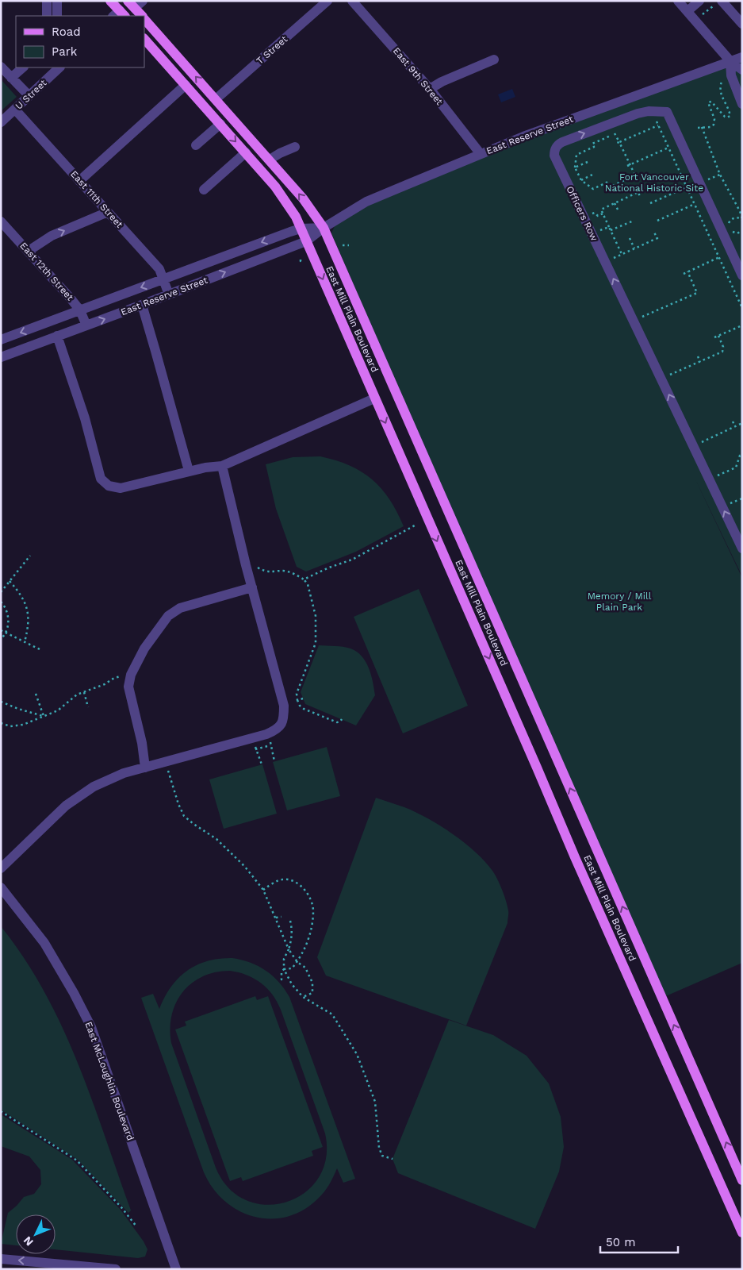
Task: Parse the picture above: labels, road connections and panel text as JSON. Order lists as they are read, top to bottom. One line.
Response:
{"streets":{"main road":["East Mill Plain Boulevard"],"street":["T Street","East 9th Street","U Street","East Reserve Street","East 11th Street","Officers Row","East 12th Street","East McLoughlin Boulevard"]},"crossings":[["T Street","East Mill Plain Boulevard"],["East 9th Street","East Reserve Street"],["U Street","East 11th Street"],["East Reserve Street","East 11th Street"],["East Reserve Street","East 12th Street"],["East Reserve Street","East Mill Plain Boulevard"]],"parks":["Fort Vancouver National Historic Site","Memory / Mill Plain Park"],"legend":["Road","Park"],"scale_bar":"50 m","north":"bottom left"}
